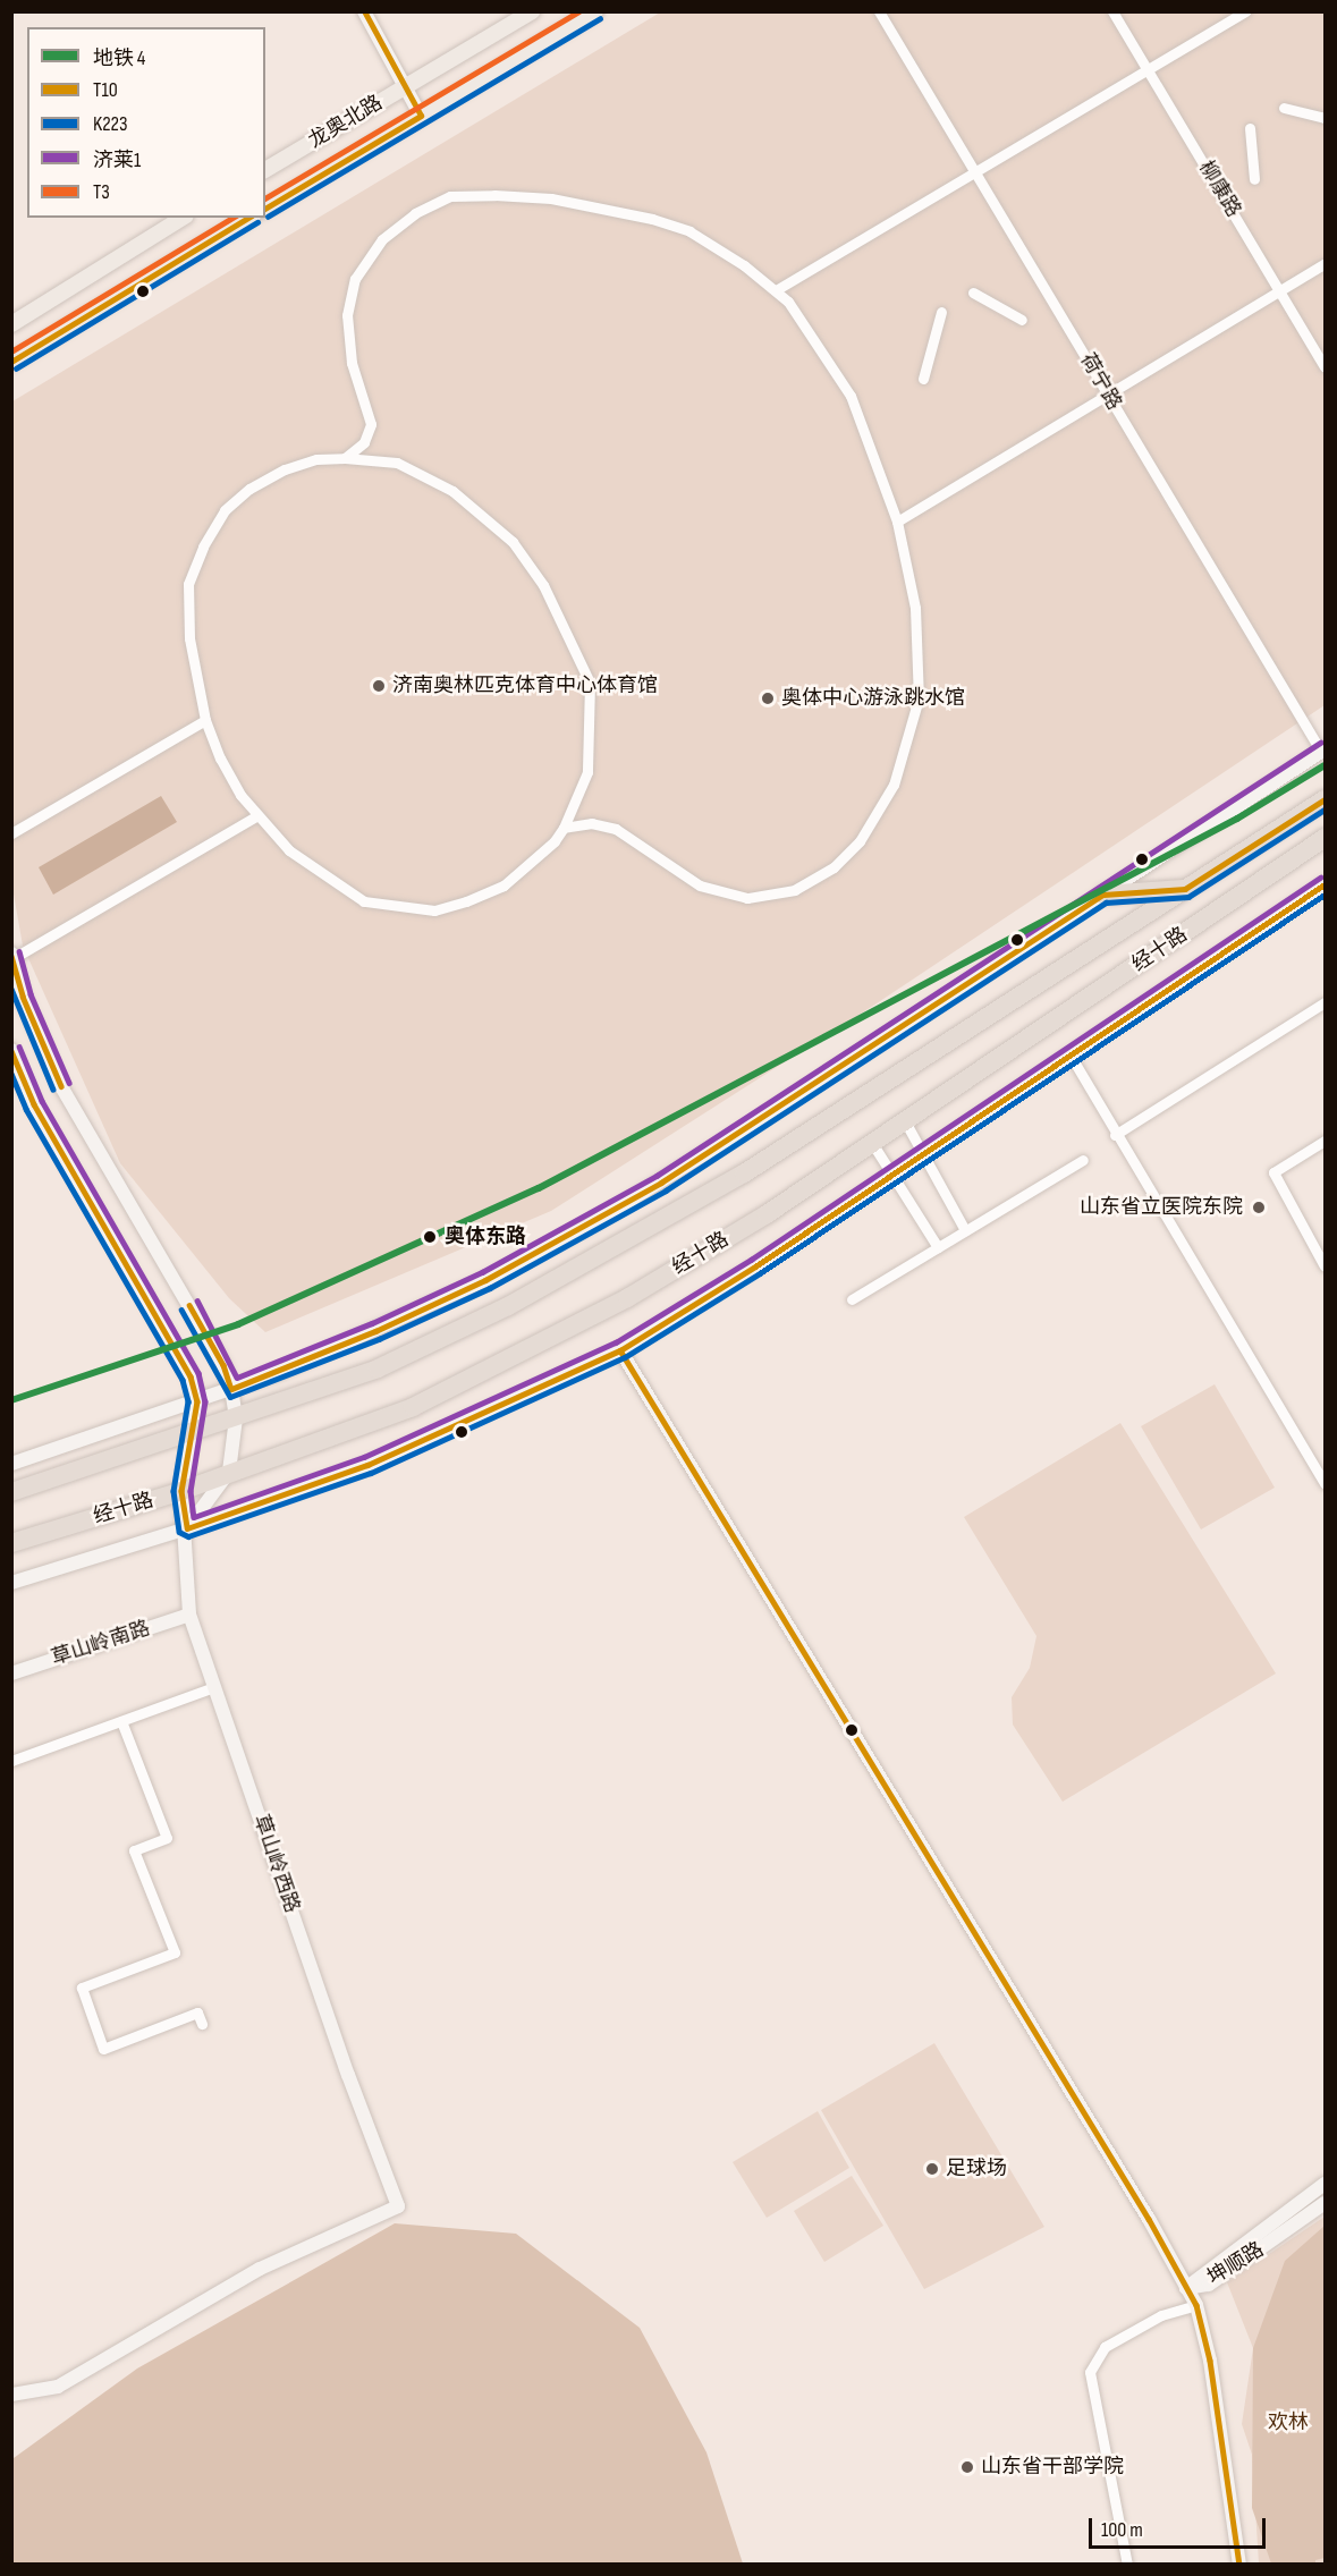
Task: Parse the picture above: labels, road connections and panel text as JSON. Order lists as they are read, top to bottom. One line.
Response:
{"streets":{"highway":["经十路"],"main road":["龙奥北路","草山岭南路","草山岭西路","坤顺路"],"street":["柳康路","荷宁路"]},"crossings":[["经十路","草山岭西路"],["草山岭南路","草山岭西路"]],"parks":["欢林"],"places":["济南奥林匹克体育中心体育馆","奥体中心游泳跳水馆","山东省立医院东院","奥体东路","足球场","山东省干部学院"],"lines":["transit line T10","transit line T3","transit line K223","transit line 济莱1","metro line 4"],"legend":["地铁 4","T10","K223","济莱1","T3"],"scale_bar":"100 m"}
